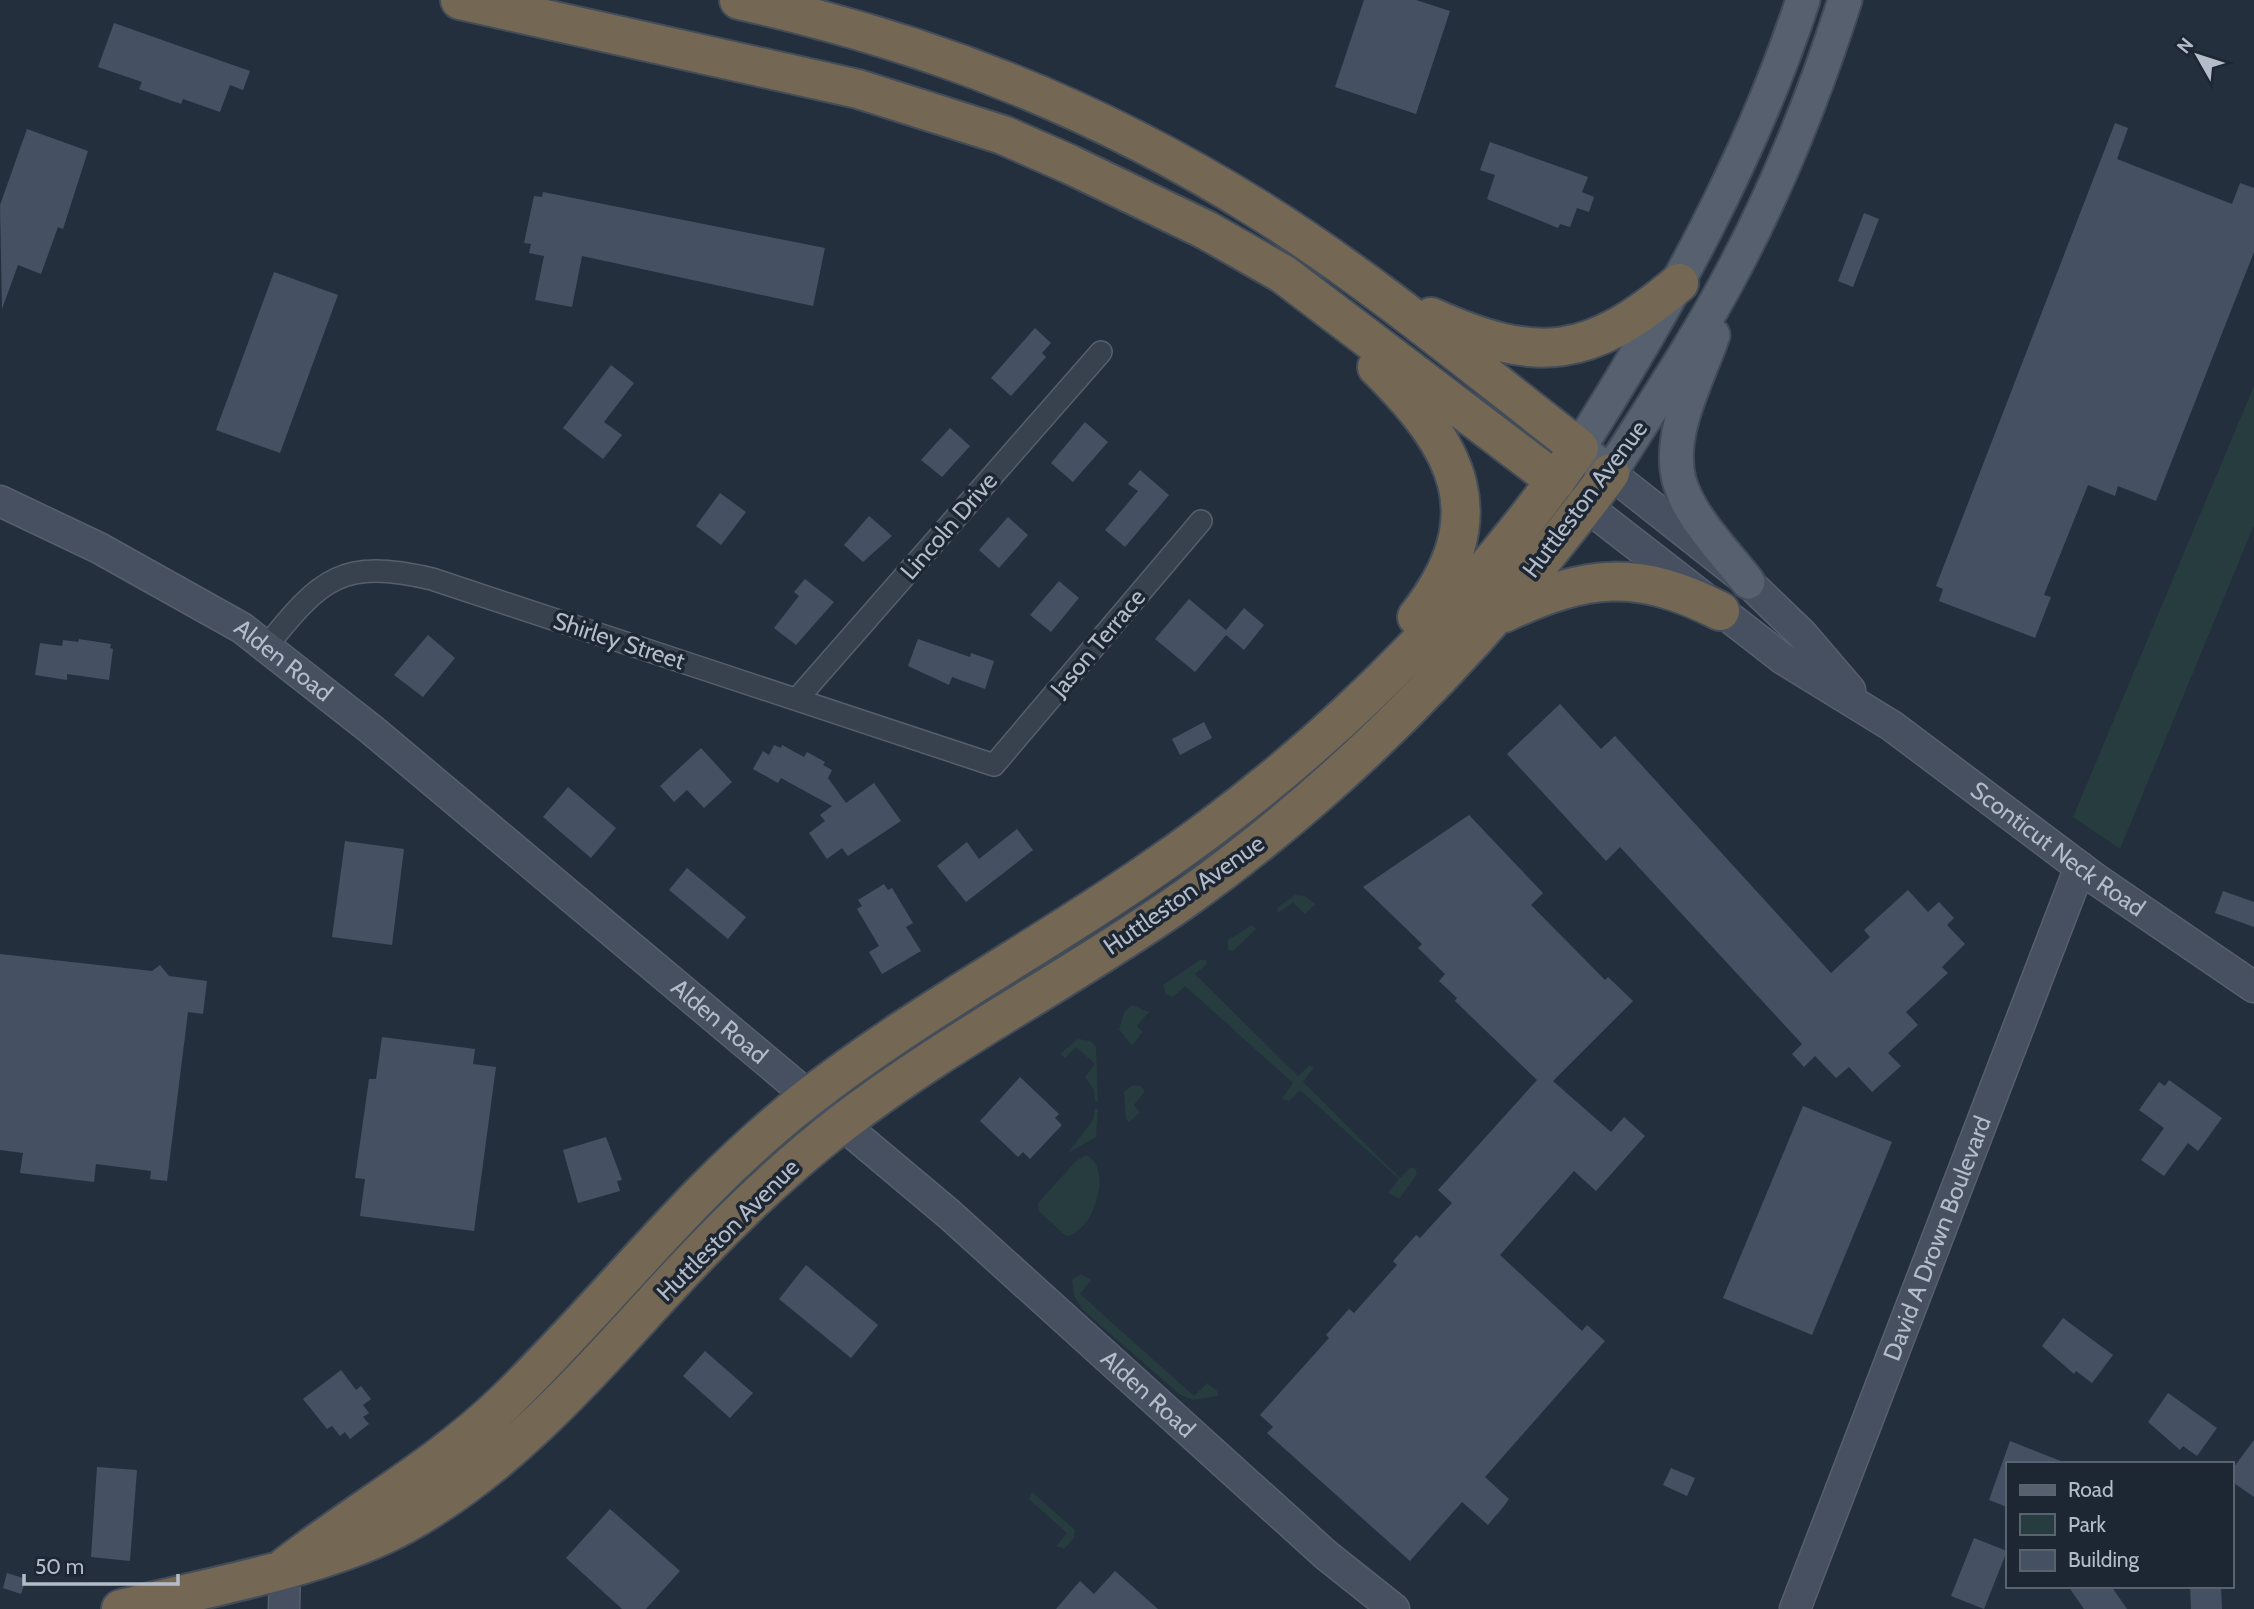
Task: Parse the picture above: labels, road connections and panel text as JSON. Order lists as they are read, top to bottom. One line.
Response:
{"streets":{"highway":["Huttleston Avenue"],"main road":["Alden Road","Sconticut Neck Road","David A Drown Boulevard"],"street":["Lincoln Drive","Shirley Street","Jason Terrace"]},"crossings":[["Huttleston Avenue","Alden Road"],["Huttleston Avenue","Sconticut Neck Road"],["Lincoln Drive","Shirley Street"],["Shirley Street","Jason Terrace"],["Shirley Street","Alden Road"],["Sconticut Neck Road","David A Drown Boulevard"]],"legend":["Road","Park","Building"],"scale_bar":"50 m","north":"top left"}
